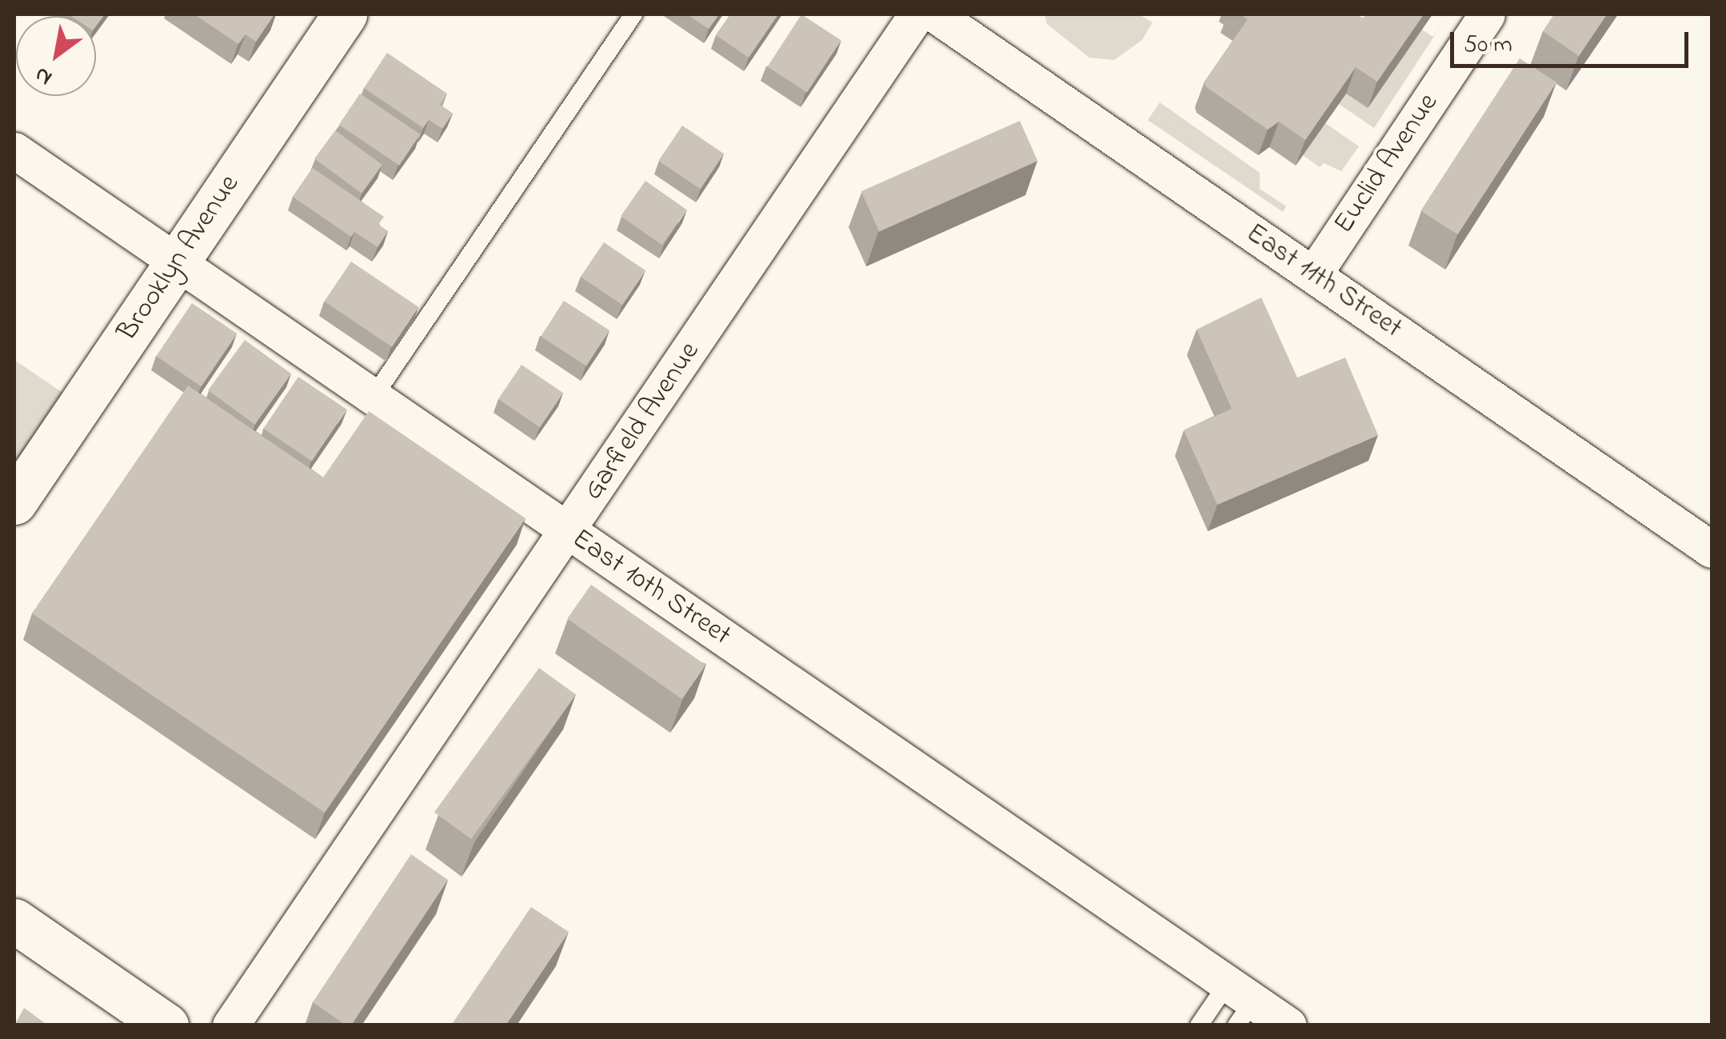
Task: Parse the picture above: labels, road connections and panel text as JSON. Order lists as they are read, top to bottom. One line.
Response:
{"streets":{"street":["Euclid Avenue","Brooklyn Avenue","East 11th Street","Garfield Avenue","East 10th Street"]},"crossings":[["Euclid Avenue","East 11th Street"],["Brooklyn Avenue","East 10th Street"],["Garfield Avenue","East 10th Street"]],"scale_bar":"50 m","north":"bottom left"}
